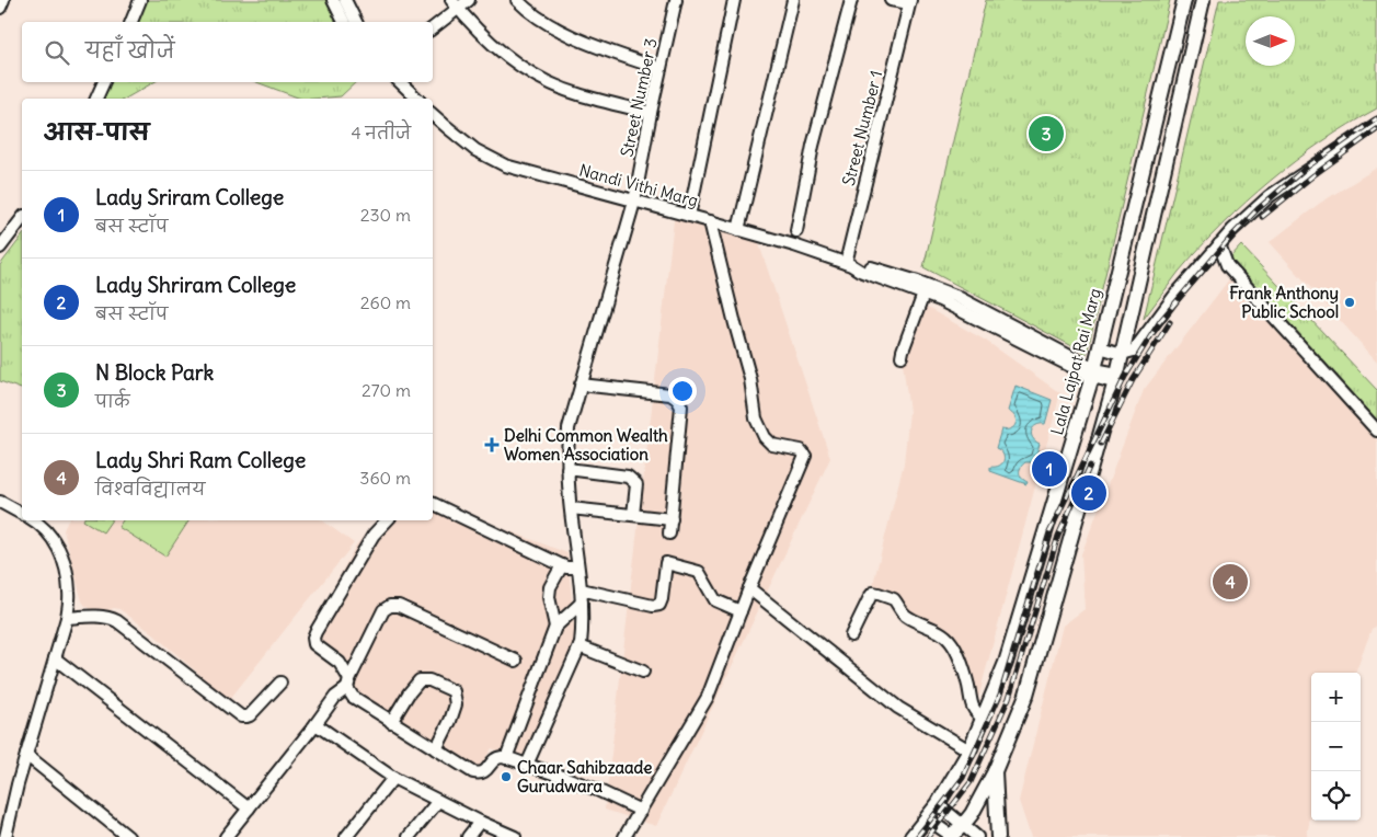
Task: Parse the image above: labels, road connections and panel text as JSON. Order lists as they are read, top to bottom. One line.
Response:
{"streets":{"main road":["Lala Lajpat Rai Marg"],"street":["Street Number 3","Street Number 1","Nandi Vithi Marg"]},"crossings":[["Street Number 3","Nandi Vithi Marg"],["Street Number 1","Nandi Vithi Marg"],["Nandi Vithi Marg","Lala Lajpat Rai Marg"]],"places":{"other":["Frank Anthony Public School","Chaar Sahibzaade Gurudwara"],"health":["Delhi Common Wealth Women Association"]},"north":"right","page":{"search":"यहाँ खोजें","heading":["आस-पास","4 नतीजे"],"pins":["3","1","2","4"],"list":[{"mark":"1","name":"Lady Sriram College","note":"बस स्टॉप","value":"230 m"},{"mark":"2","name":"Lady Shriram College","note":"बस स्टॉप","value":"260 m"},{"mark":"3","name":"N Block Park","note":"पार्क","value":"270 m"},{"mark":"4","name":"Lady Shri Ram College","note":"विश्वविद्यालय","value":"360 m"}],"map_buttons":["+","−"]}}
